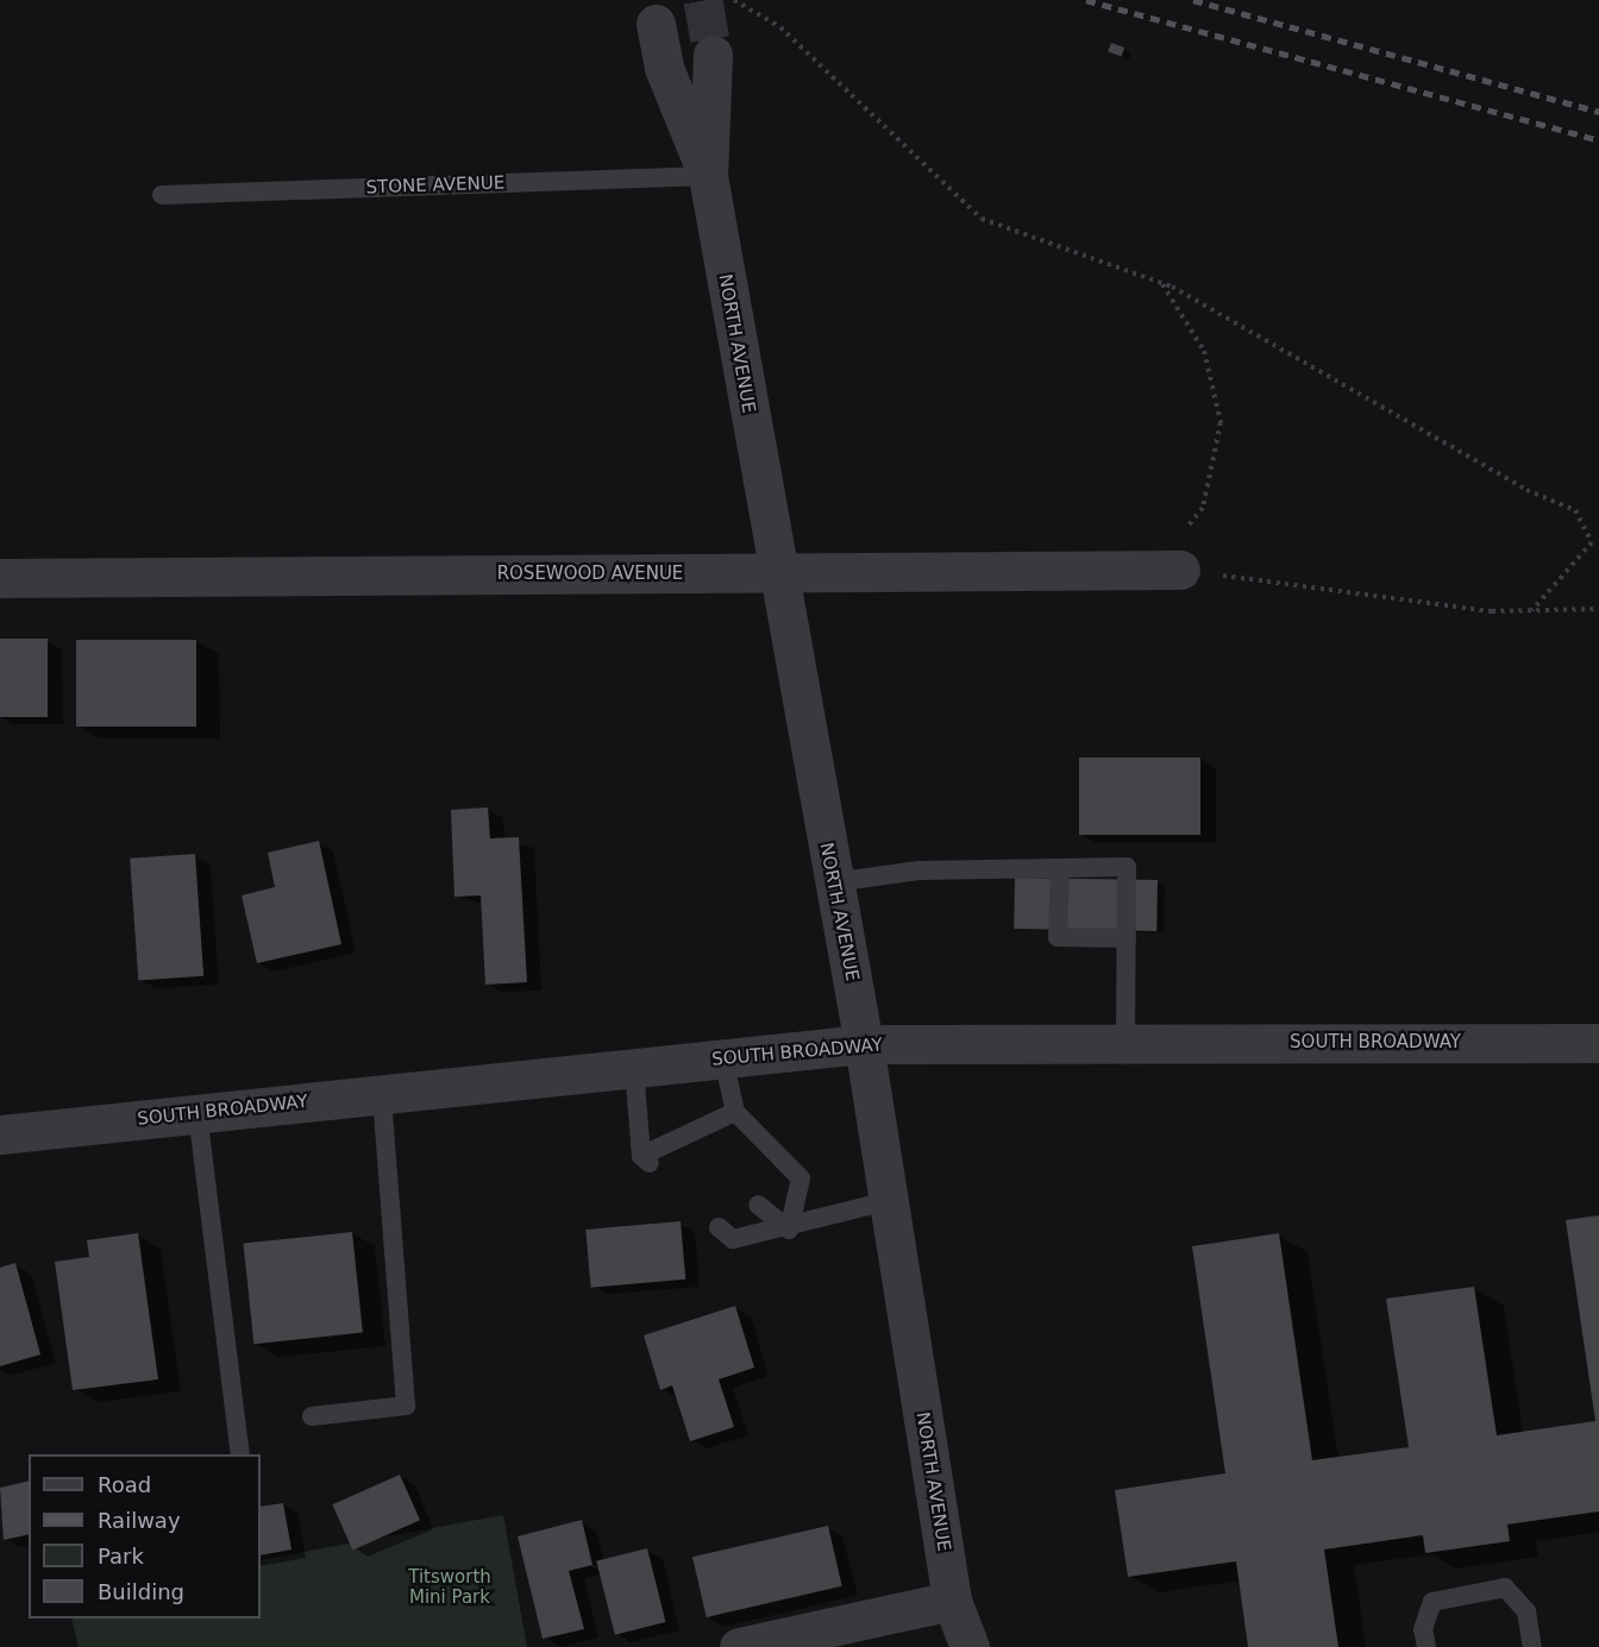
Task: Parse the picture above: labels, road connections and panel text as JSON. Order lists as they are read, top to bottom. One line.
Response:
{"streets":{"street":["NORTH AVENUE","ROSEWOOD AVENUE","SOUTH BROADWAY"],"lane":["STONE AVENUE"]},"crossings":[["STONE AVENUE","NORTH AVENUE"],["NORTH AVENUE","ROSEWOOD AVENUE"],["NORTH AVENUE","SOUTH BROADWAY"]],"parks":["Titsworth Mini Park"],"legend":["Road","Railway","Park","Building"]}
